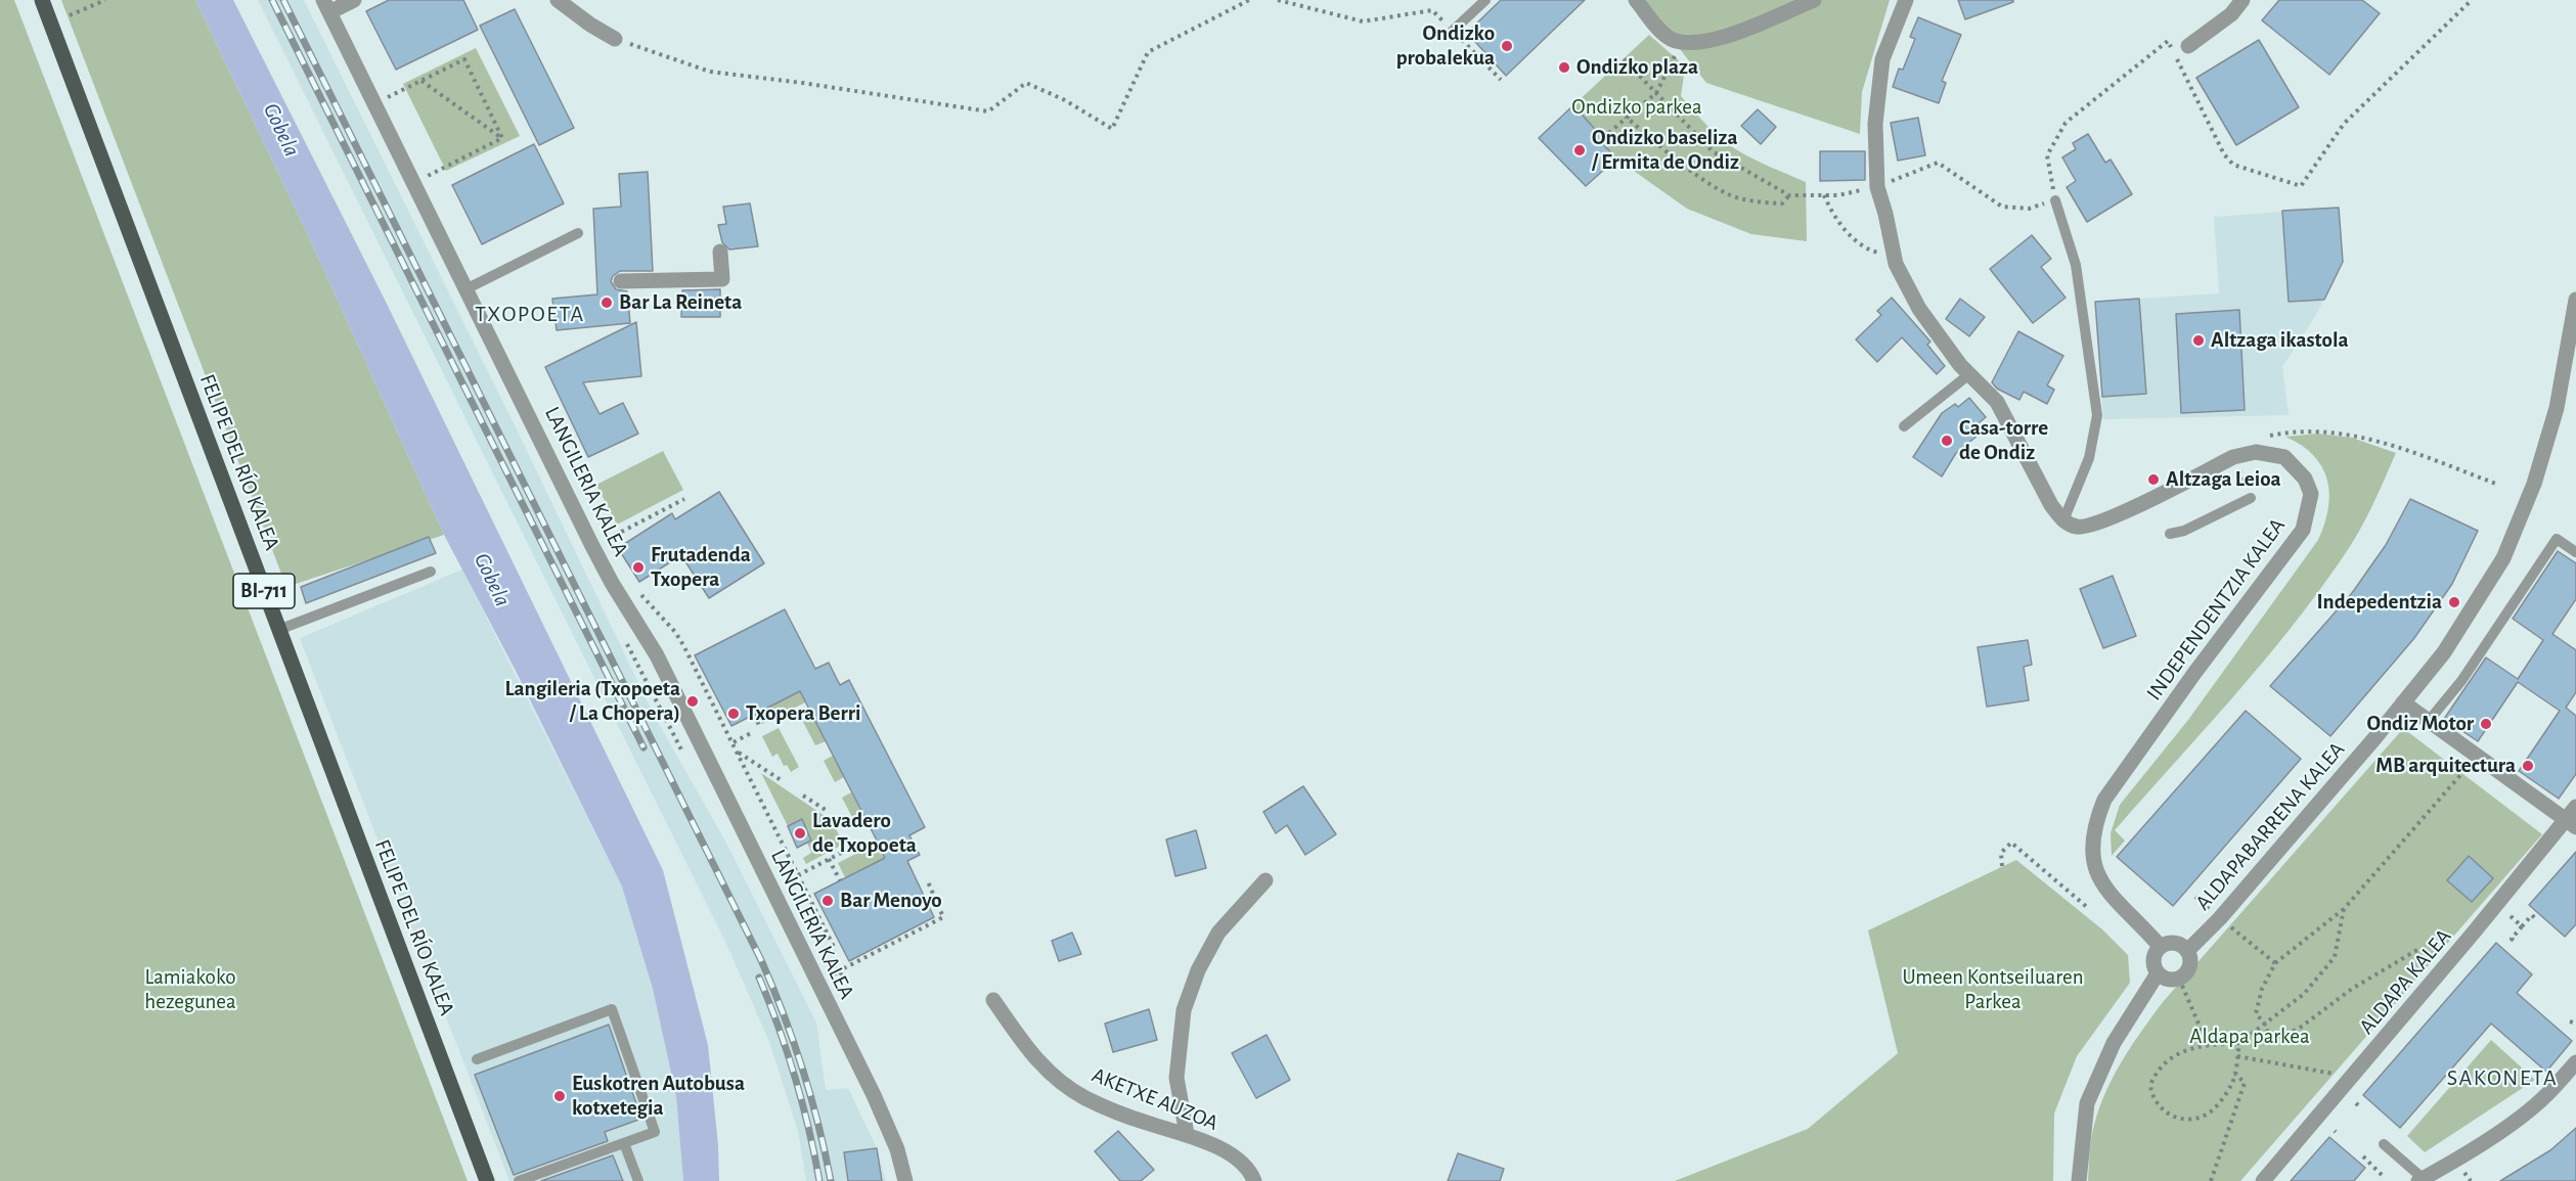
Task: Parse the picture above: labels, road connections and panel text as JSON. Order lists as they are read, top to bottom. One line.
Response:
{"streets":{"main road":["FELIPE DEL RÍO KALEA","BI-711"],"street":["LANGILERIA KALEA","INDEPENDENTZIA KALEA","ALDAPABARRENA KALEA","ALDAPA KALEA","AKETXE AUZOA"]},"crossings":[["INDEPENDENTZIA KALEA","ALDAPABARRENA KALEA"]],"districts":["TXOPOETA","SAKONETA"],"water":["Gobela"],"parks":["Ondizko parkea","Lamiakoko hezegunea","Umeen Kontseiluaren Parkea","Aldapa parkea"],"places":["Ondizko probalekua","Ondizko plaza","Ondizko baseliza / Ermita de Ondiz","Bar La Reineta","Altzaga ikastola","Casa-torre de Ondiz","Altzaga Leioa","Frutadenda Txopera","Indepedentzia","Langileria (Txopoeta / La Chopera)","Txopera Berri","Ondiz Motor","MB arquitectura","Lavadero de Txopoeta","Bar Menoyo","Euskotren Autobusa kotxetegia"]}
